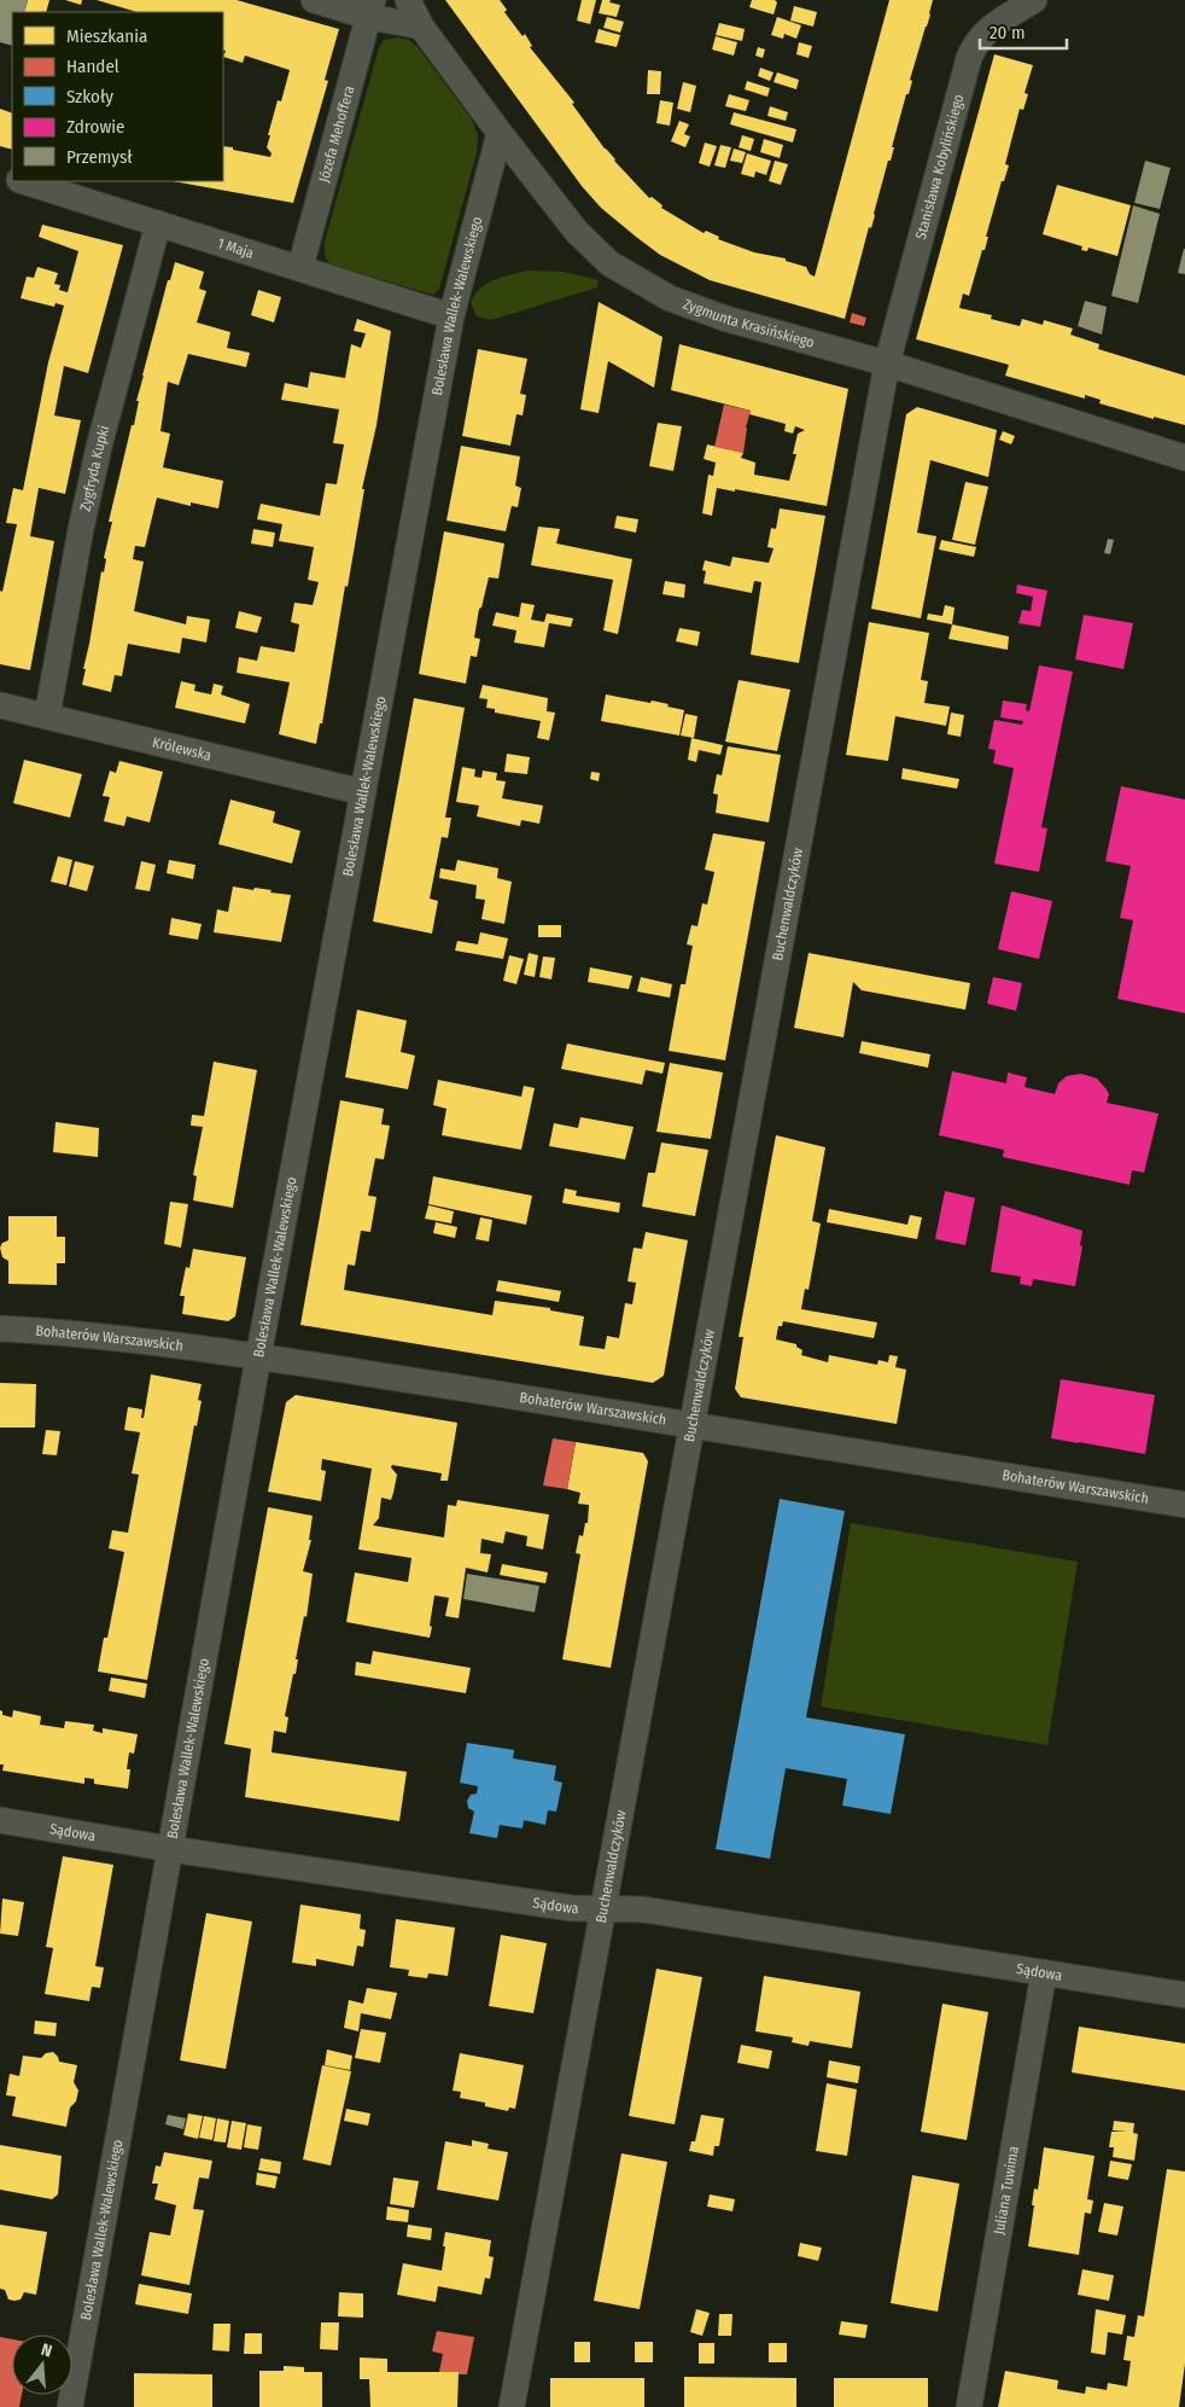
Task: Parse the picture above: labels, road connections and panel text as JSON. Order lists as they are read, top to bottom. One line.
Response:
{"streets":{"street":["Józefa Mehoffera","Stanisława Kobylińskiego","1 Maja","Bolesława Wallek-Walewskiego","Zygmunta Krasińskiego","Zygfryda Kupki","Królewska","Buchenwaldczyków","Bohaterów Warszawskich","Sądowa","Juliana Tuwima"]},"crossings":[["Józefa Mehoffera","1 Maja"],["Stanisława Kobylińskiego","Zygmunta Krasińskiego"],["Stanisława Kobylińskiego","Buchenwaldczyków"],["1 Maja","Bolesława Wallek-Walewskiego"],["1 Maja","Zygfryda Kupki"],["Bolesława Wallek-Walewskiego","Zygmunta Krasińskiego"],["Bolesława Wallek-Walewskiego","Królewska"],["Bolesława Wallek-Walewskiego","Bohaterów Warszawskich"],["Bolesława Wallek-Walewskiego","Sądowa"],["Zygmunta Krasińskiego","Buchenwaldczyków"],["Zygfryda Kupki","Królewska"],["Buchenwaldczyków","Bohaterów Warszawskich"],["Buchenwaldczyków","Sądowa"],["Sądowa","Juliana Tuwima"]],"legend":["Mieszkania","Handel","Szkoły","Zdrowie","Przemysł"],"scale_bar":"20 m","north":"top"}
